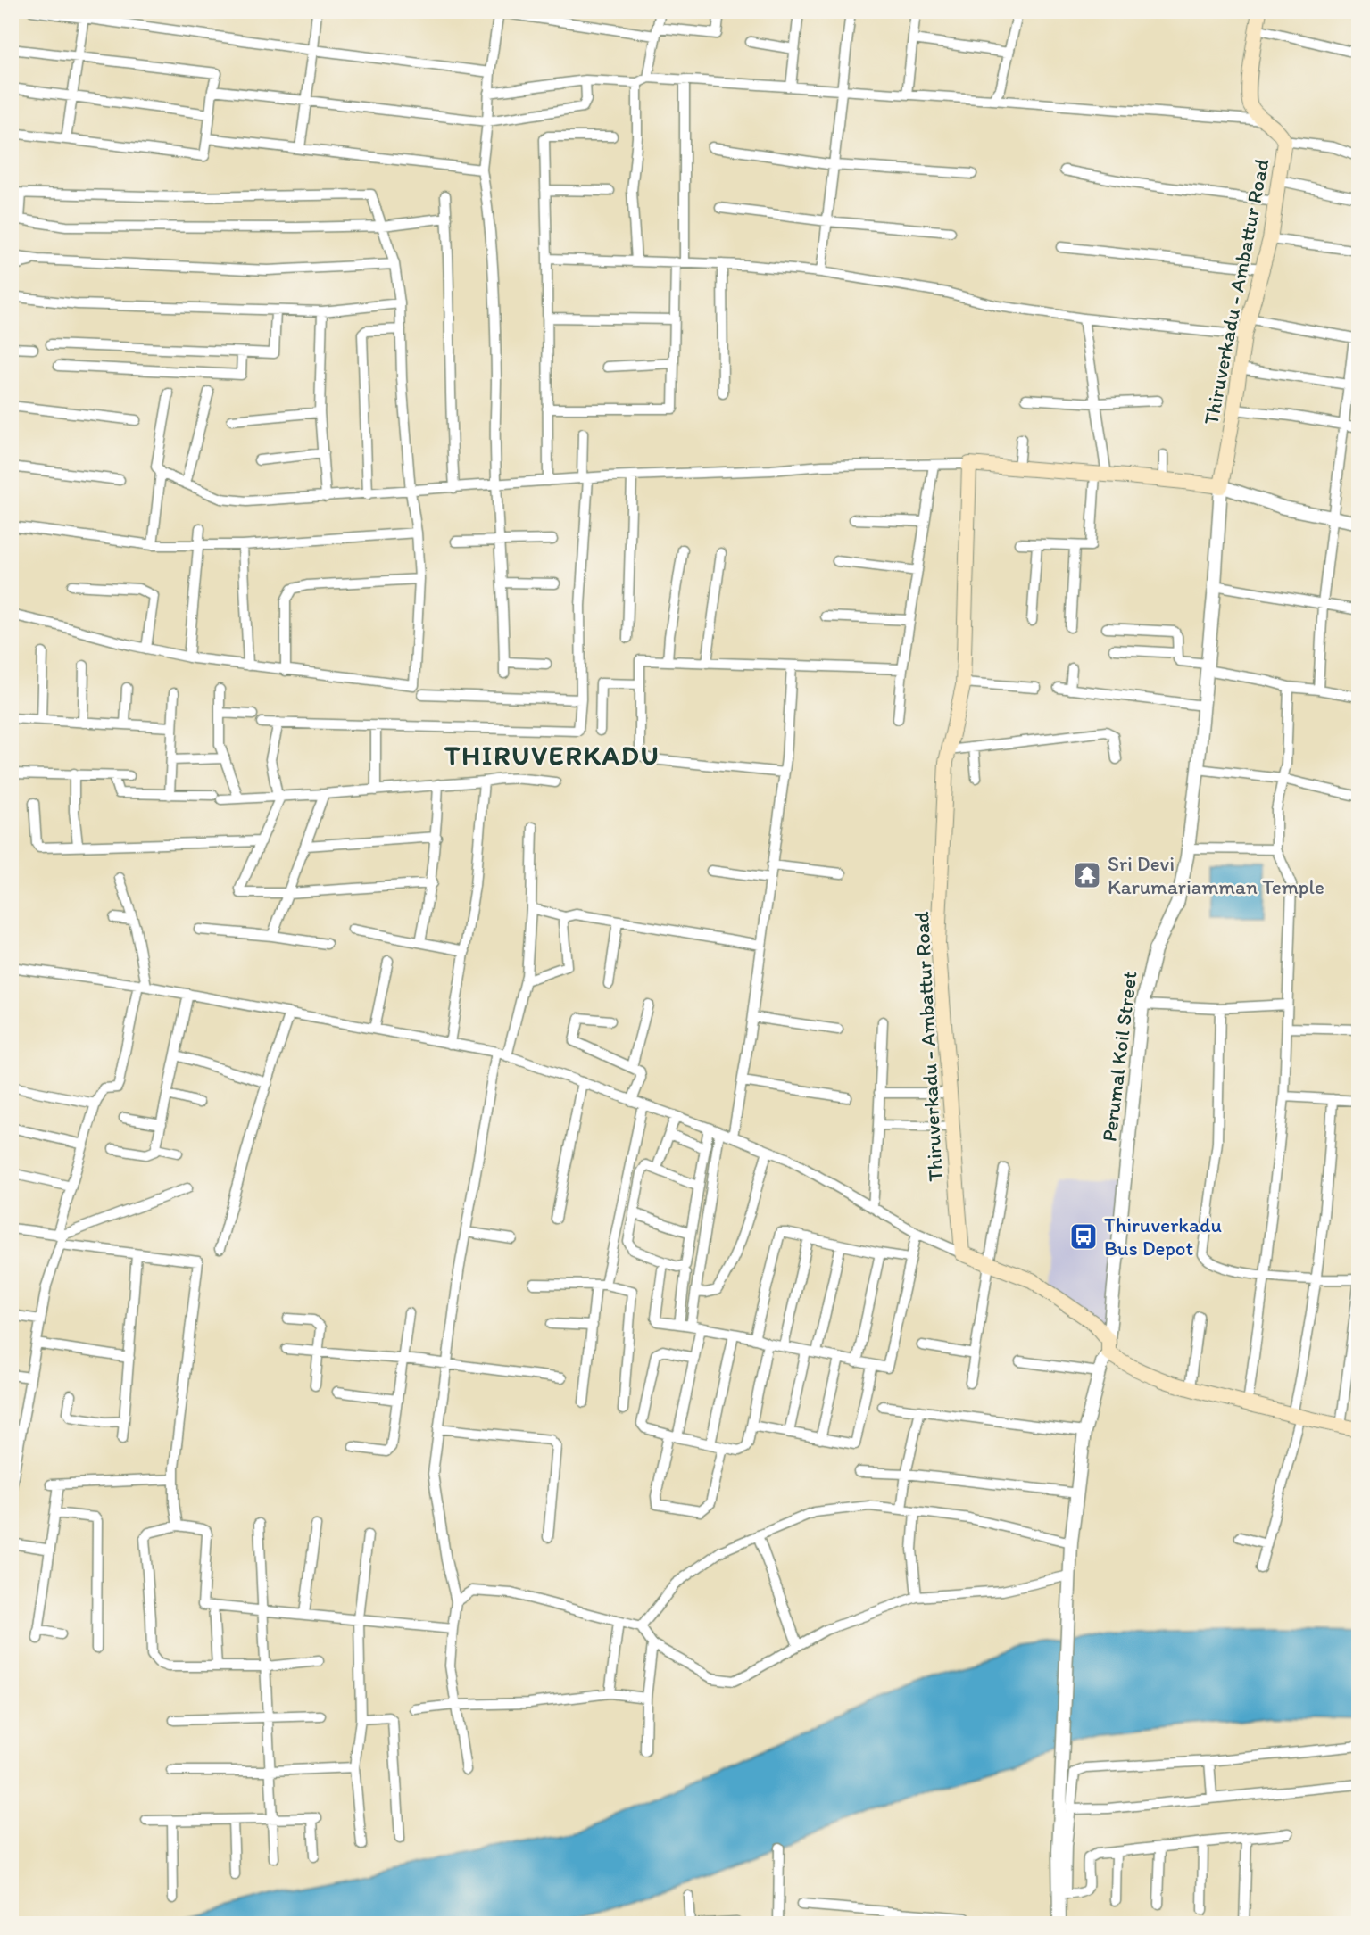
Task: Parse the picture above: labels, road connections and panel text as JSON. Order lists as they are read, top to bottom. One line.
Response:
{"streets":{"main road":["Thiruverkadu - Ambattur Road"],"street":["Perumal Koil Street"]},"crossings":[["Thiruverkadu - Ambattur Road","Perumal Koil Street"]],"districts":["THIRUVERKADU"],"places":{"temple":["Sri Devi Karumariamman Temple"],"bus stop":["Thiruverkadu Bus Depot"]}}
